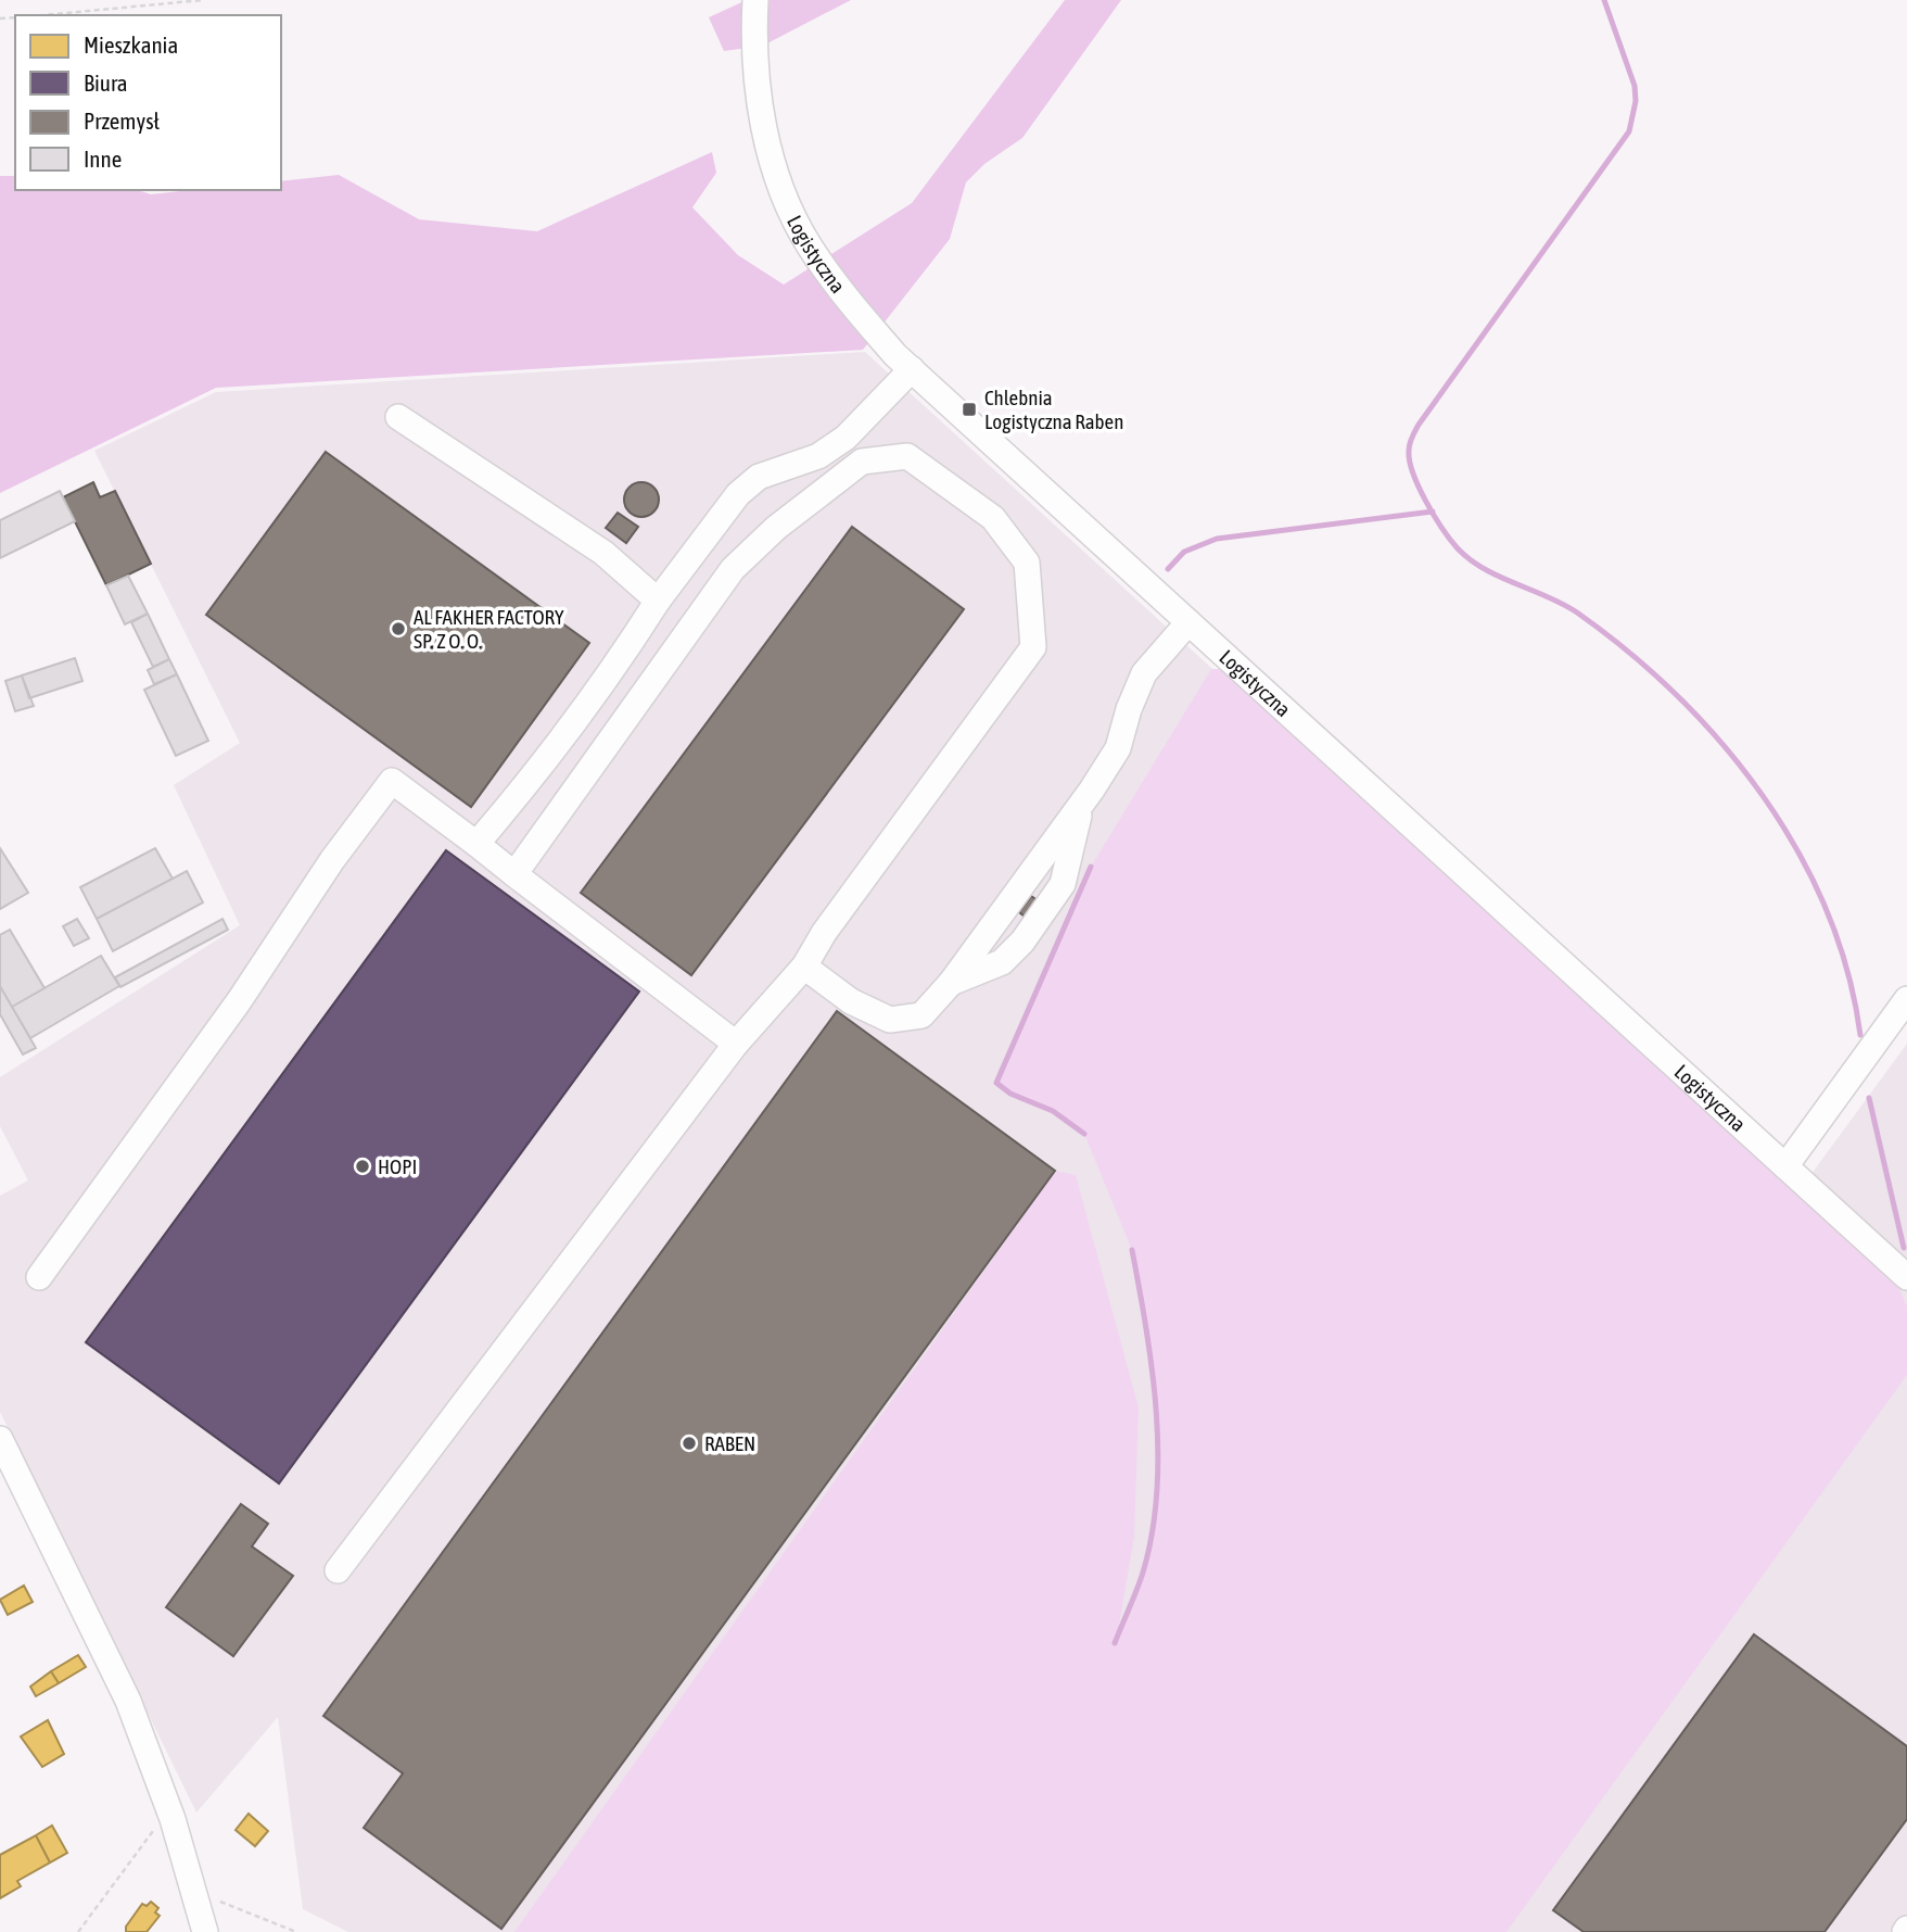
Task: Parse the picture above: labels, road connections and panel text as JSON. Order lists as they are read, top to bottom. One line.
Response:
{"streets":{"street":["Logistyczna"]},"places":{"transit":["Chlebnia Logistyczna Raben"],"other":["AL FAKHER FACTORY SP. Z O. O.","HOPI","RABEN"]},"legend":["Mieszkania","Biura","Przemysł","Inne"]}
